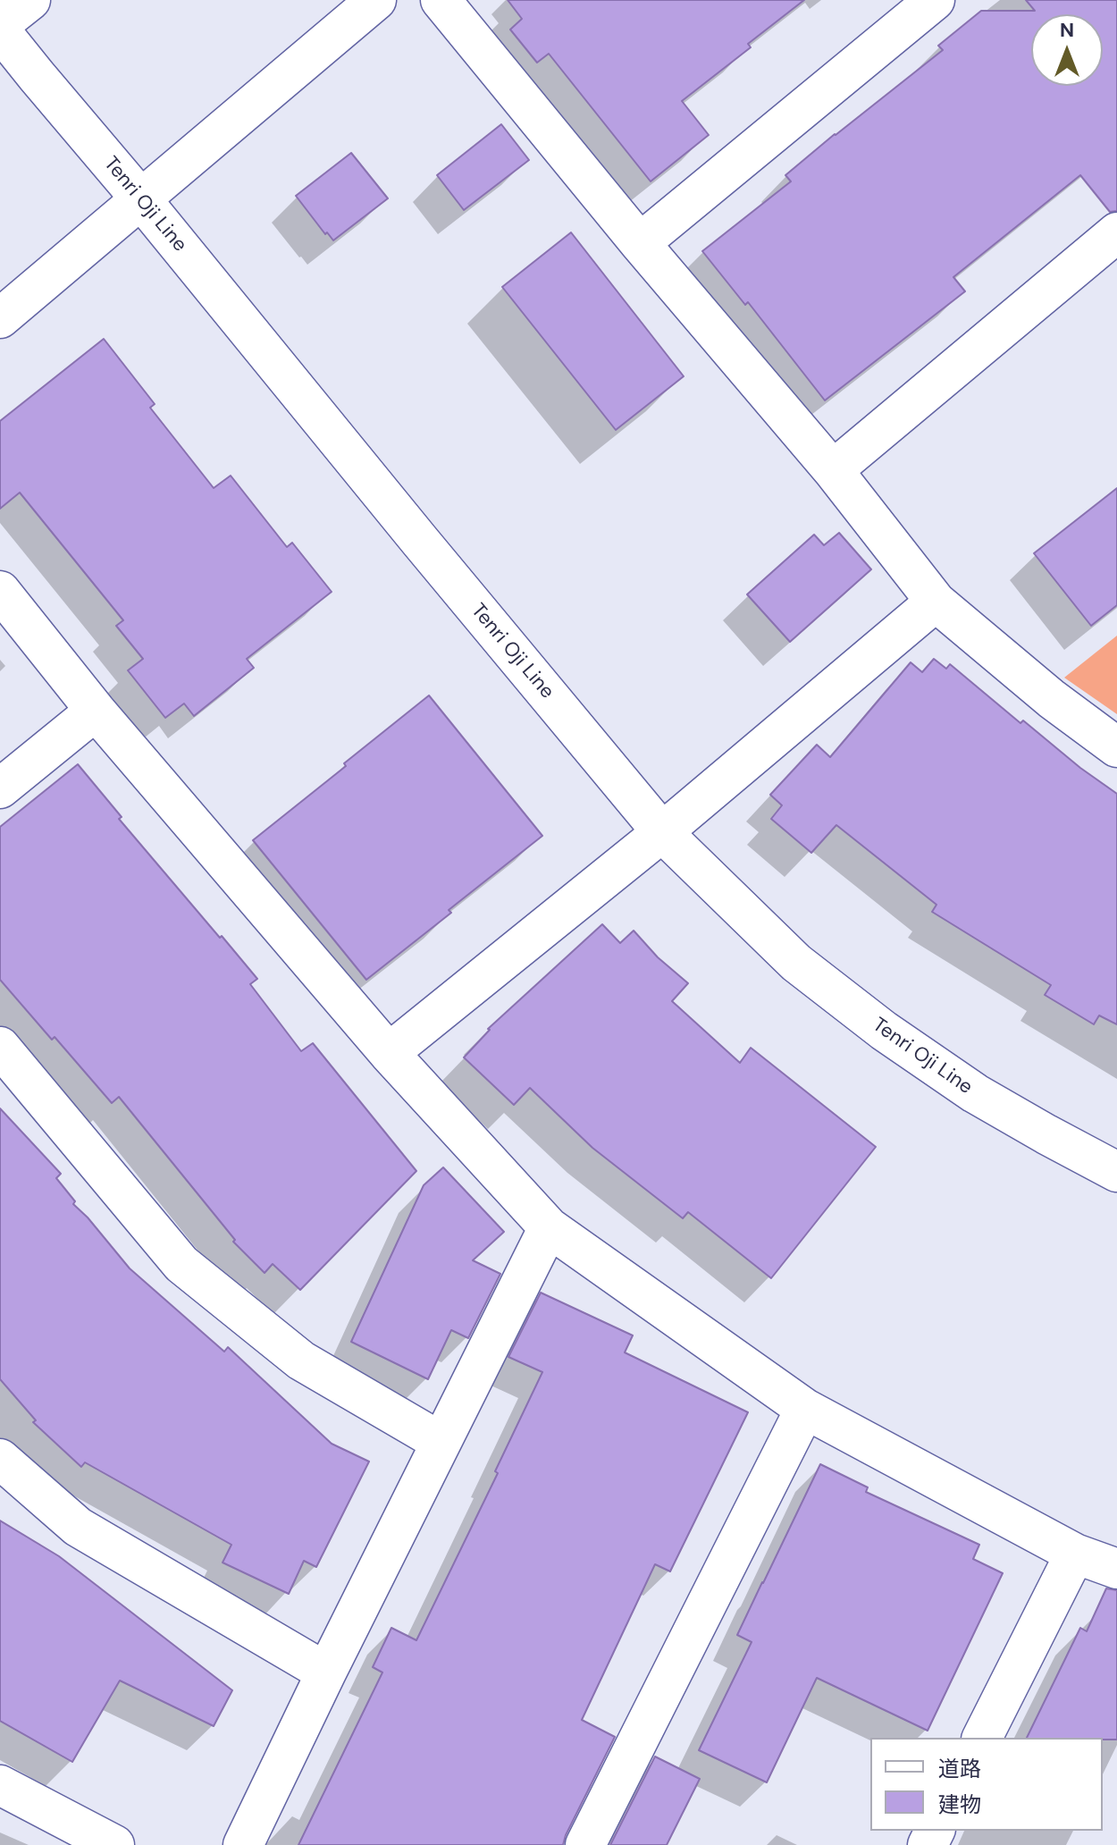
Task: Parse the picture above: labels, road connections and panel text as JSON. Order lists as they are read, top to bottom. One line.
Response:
{"streets":{"main road":["Tenri Oji Line"]},"legend":["道路","建物"],"north":"top"}
